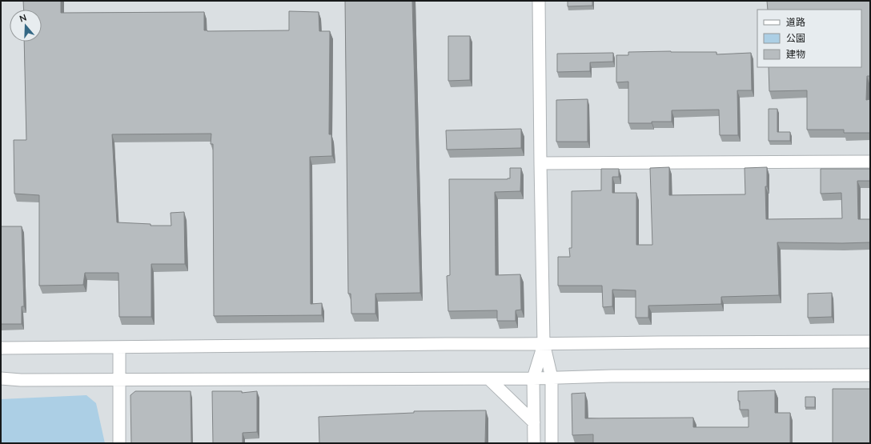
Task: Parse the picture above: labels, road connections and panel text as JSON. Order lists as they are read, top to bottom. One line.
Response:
{"legend":["道路","公園","建物"],"north":"top"}
